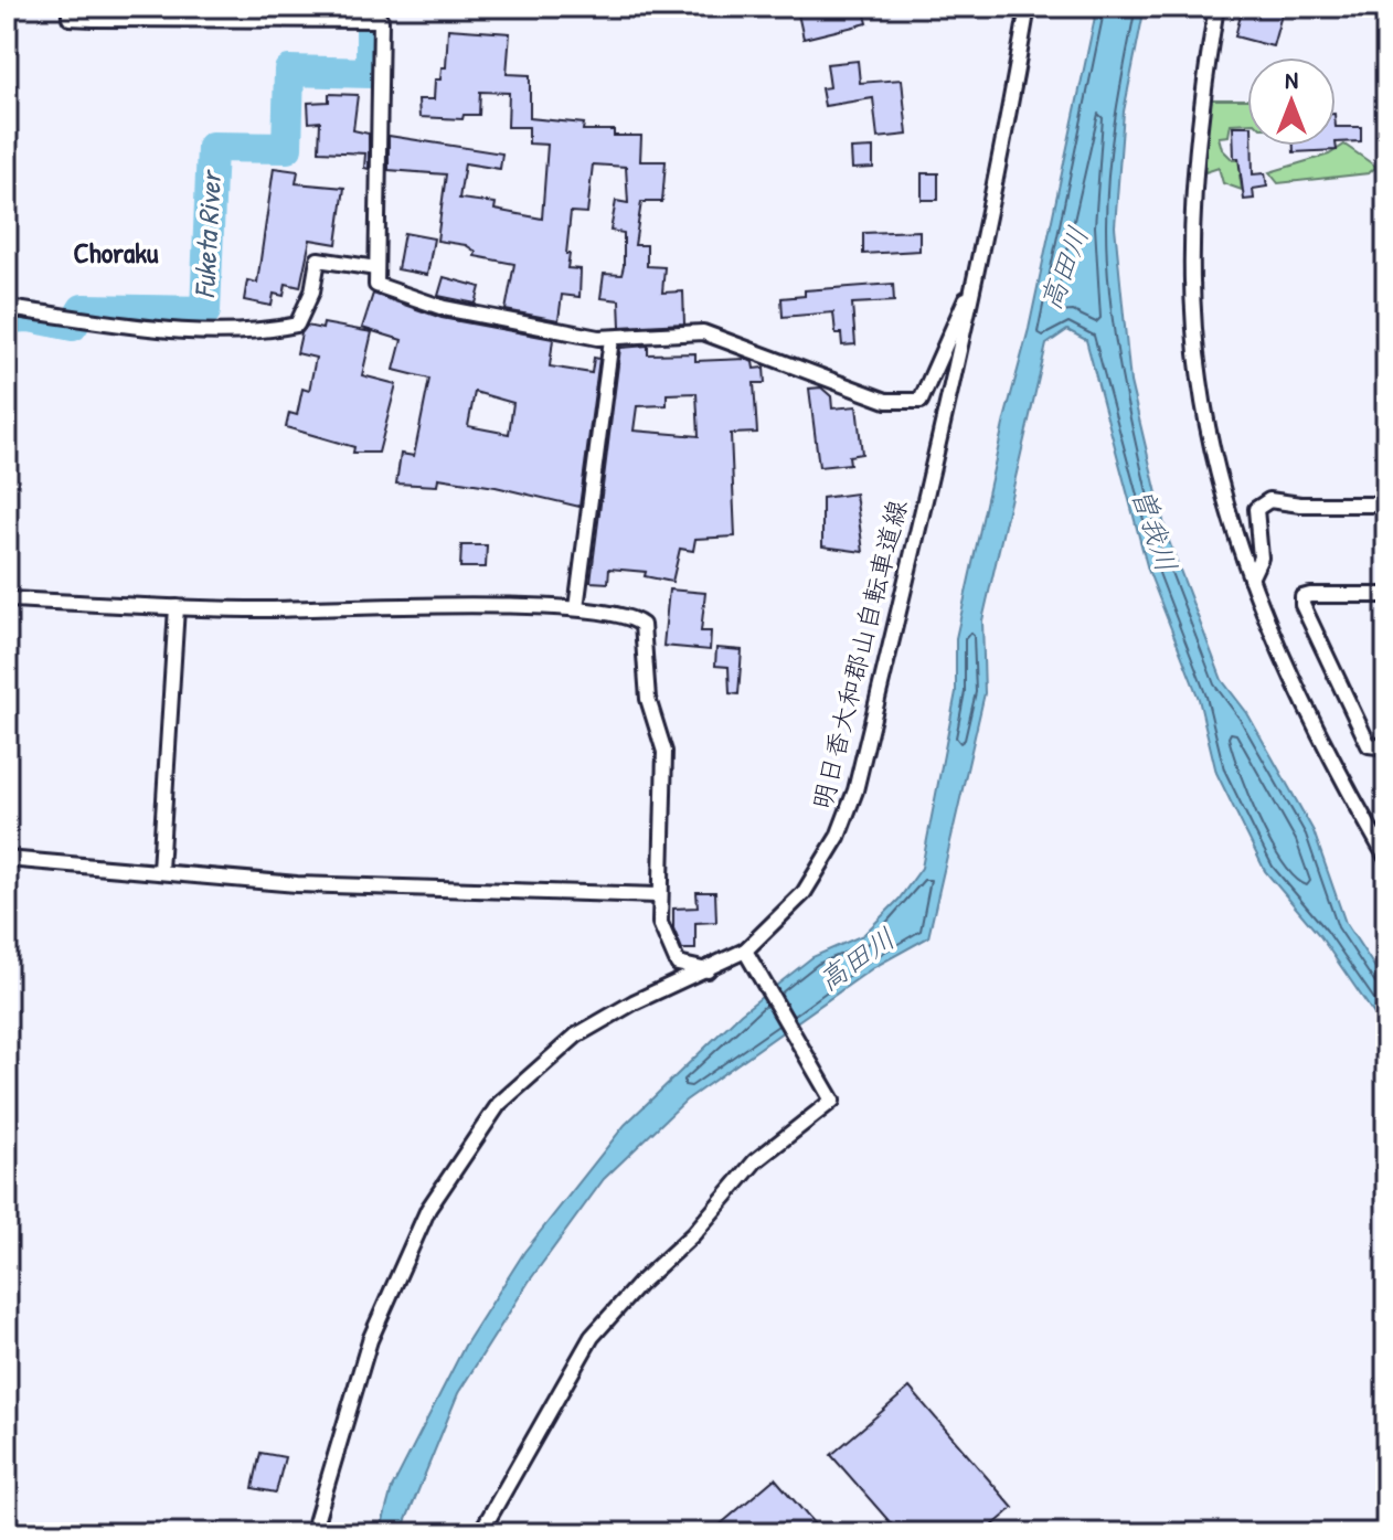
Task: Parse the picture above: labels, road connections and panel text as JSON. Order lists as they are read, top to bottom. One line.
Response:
{"streets":{"street":["明日香大和郡山自転車道線"]},"districts":["Choraku"],"water":["Fuketa River","高田川","曽我川"],"north":"top"}
